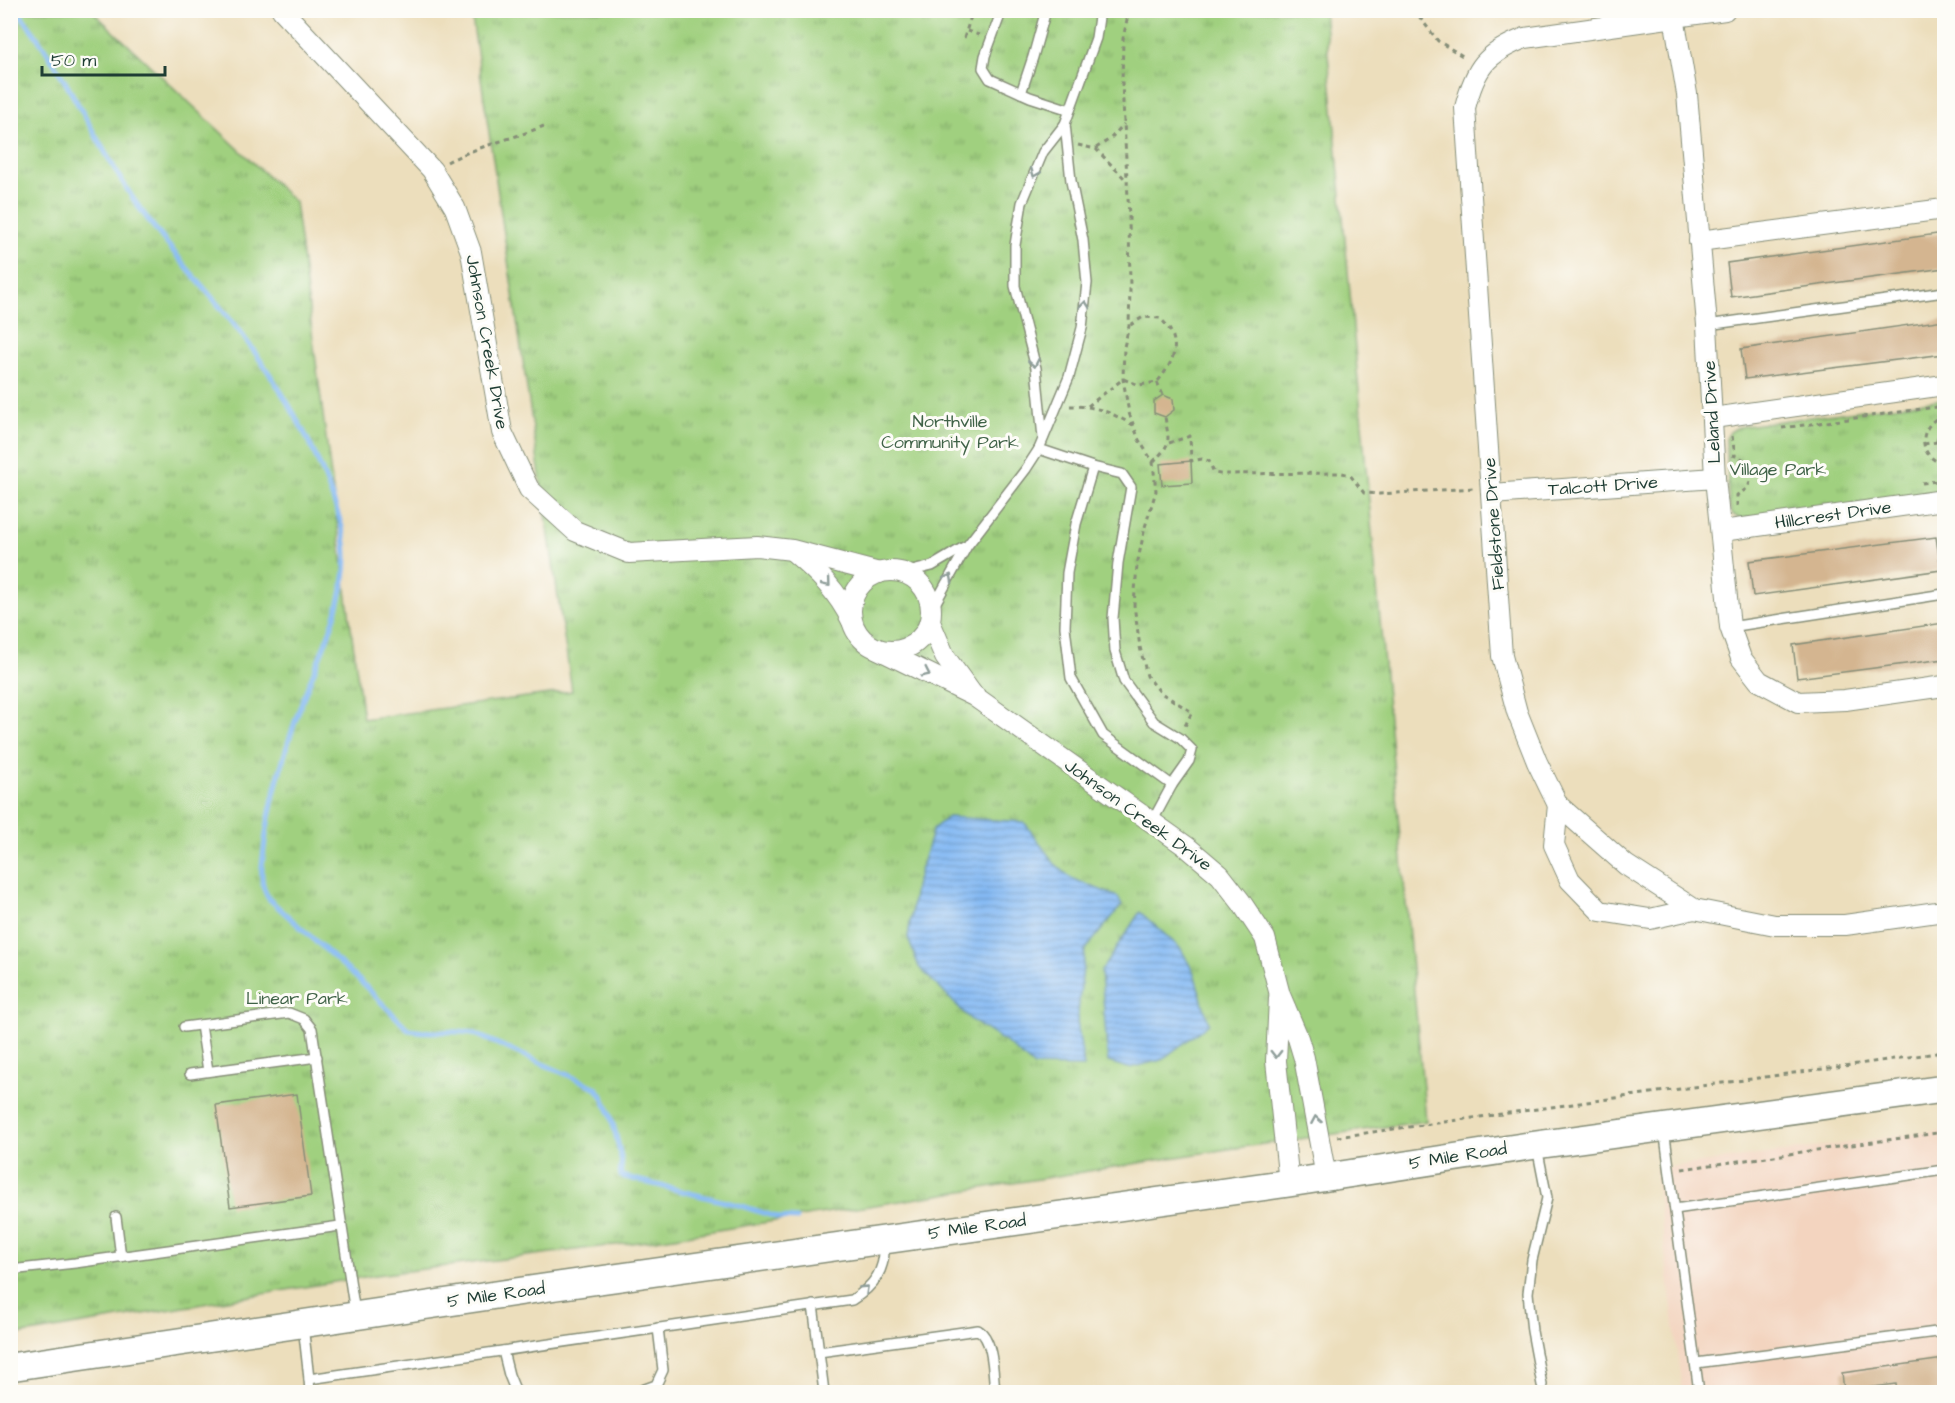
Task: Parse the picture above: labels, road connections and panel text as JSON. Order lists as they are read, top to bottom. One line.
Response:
{"streets":{"street":["Johnson Creek Drive","Leland Drive","Talcott Drive","Hillcrest Drive","Fieldstone Drive","5 Mile Road"]},"crossings":[["Johnson Creek Drive","5 Mile Road"],["Leland Drive","Talcott Drive"],["Leland Drive","Hillcrest Drive"],["Leland Drive","Fieldstone Drive"],["Talcott Drive","Fieldstone Drive"]],"parks":["Northville Community Park","Village Park","Linear Park"],"scale_bar":"50 m"}
